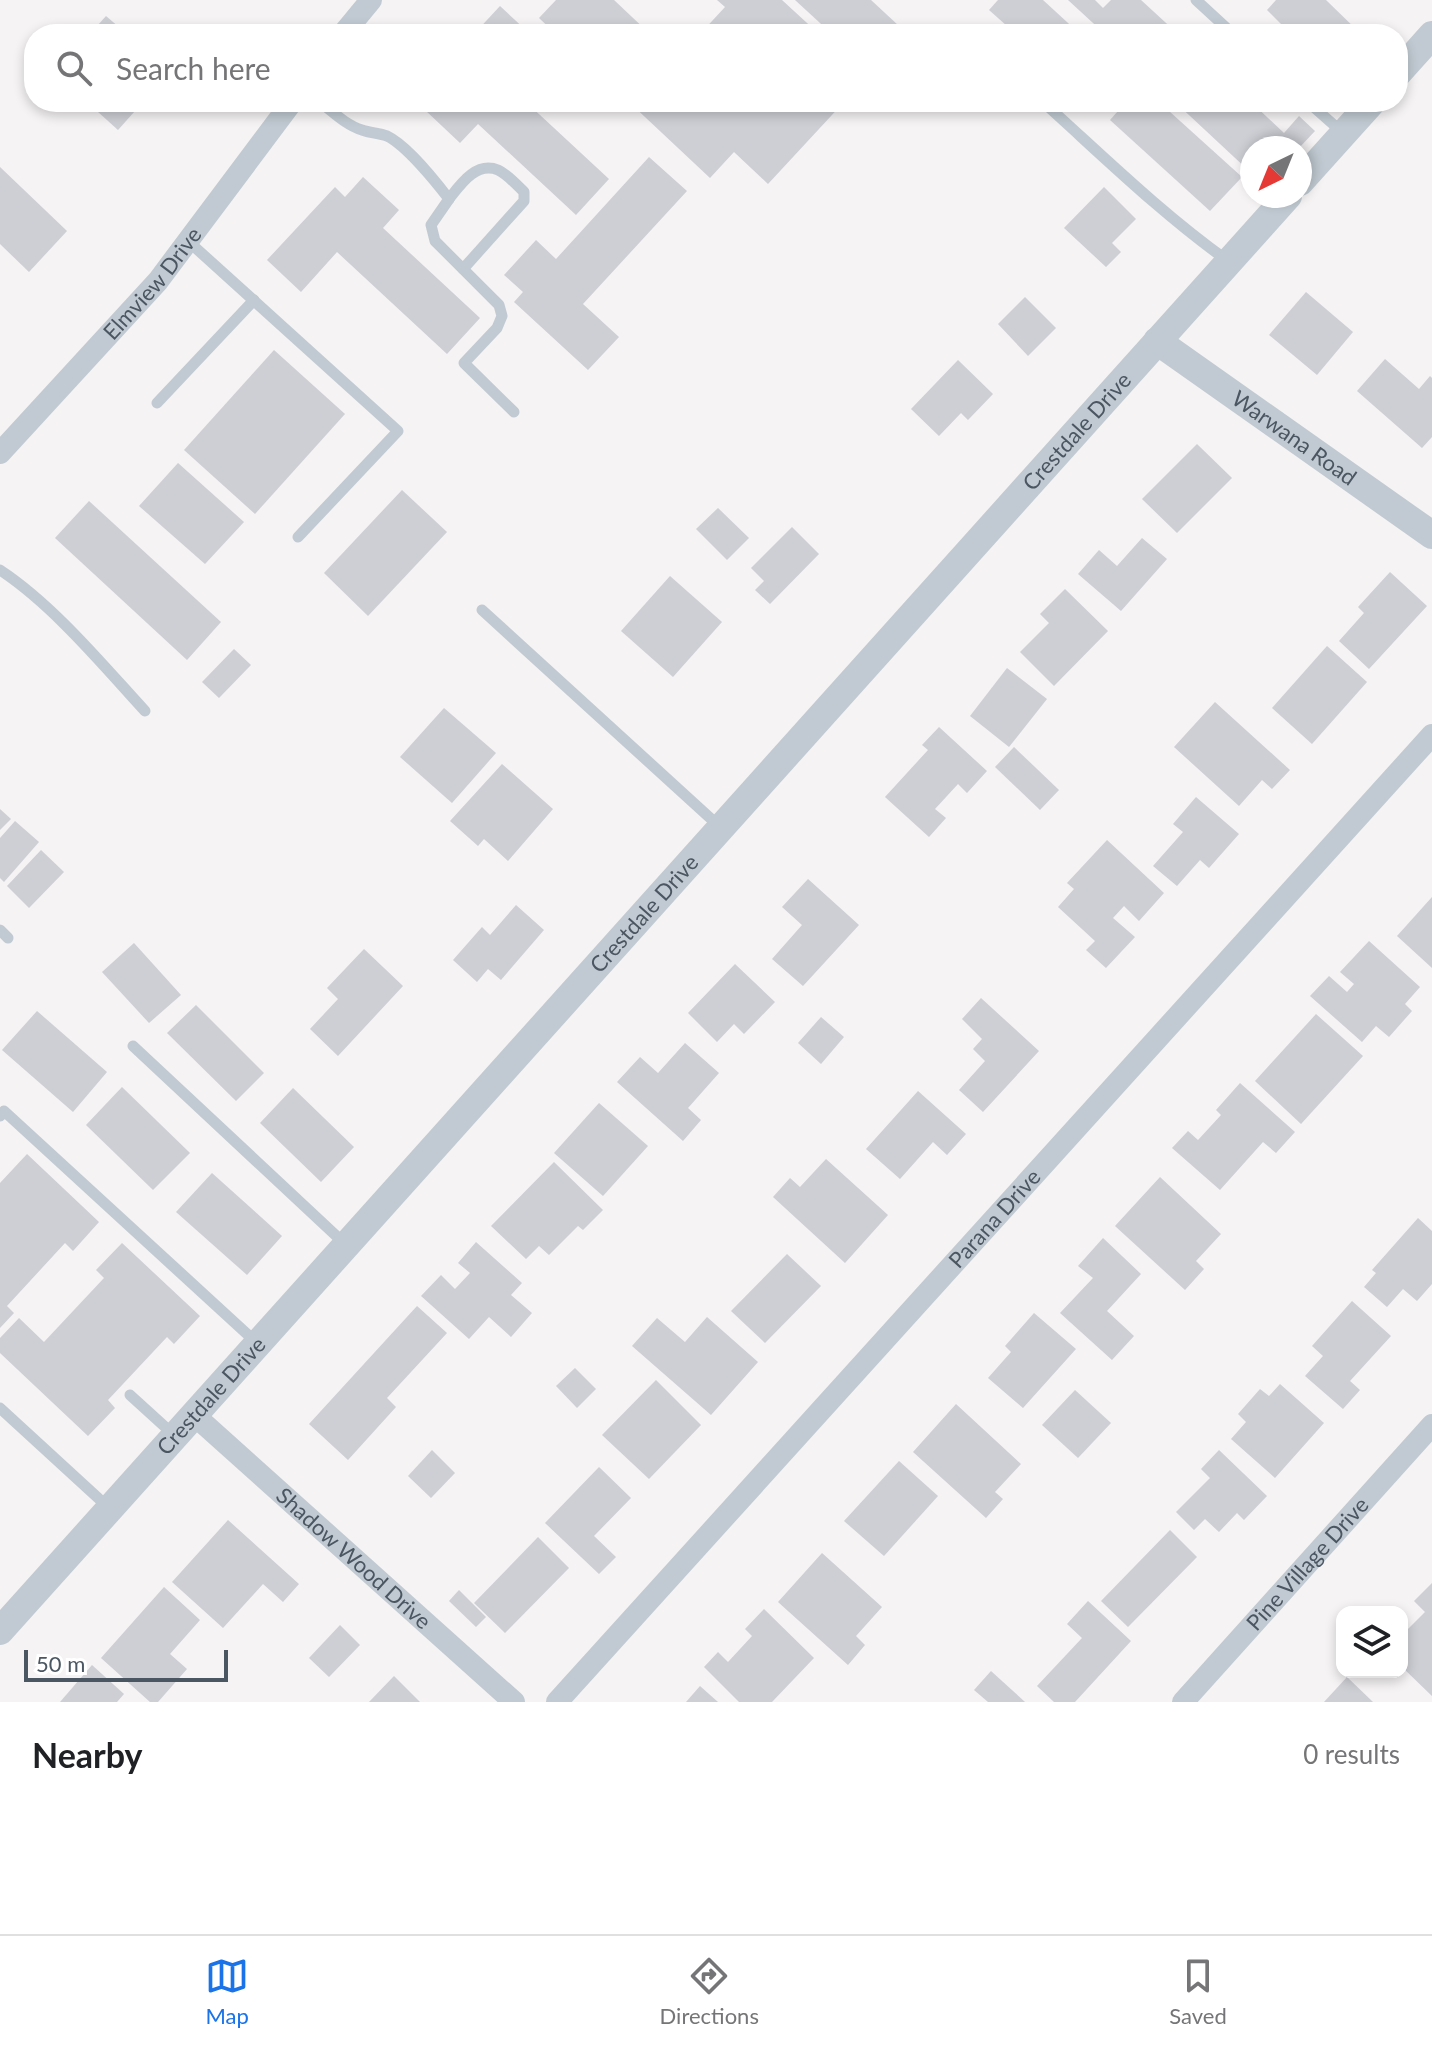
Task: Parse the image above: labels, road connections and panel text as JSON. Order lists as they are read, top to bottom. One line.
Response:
{"streets":{"street":["Elmview Drive","Crestdale Drive","Warwana Road","Parana Drive","Shadow Wood Drive","Pine Village Drive"]},"crossings":[["Crestdale Drive","Warwana Road"],["Crestdale Drive","Shadow Wood Drive"]],"scale_bar":"50 m","north":"bottom left","page":{"search":"Search here","scale":"50 m","heading":["Nearby","0 results"],"nav":["Map","Directions","Saved"]}}
